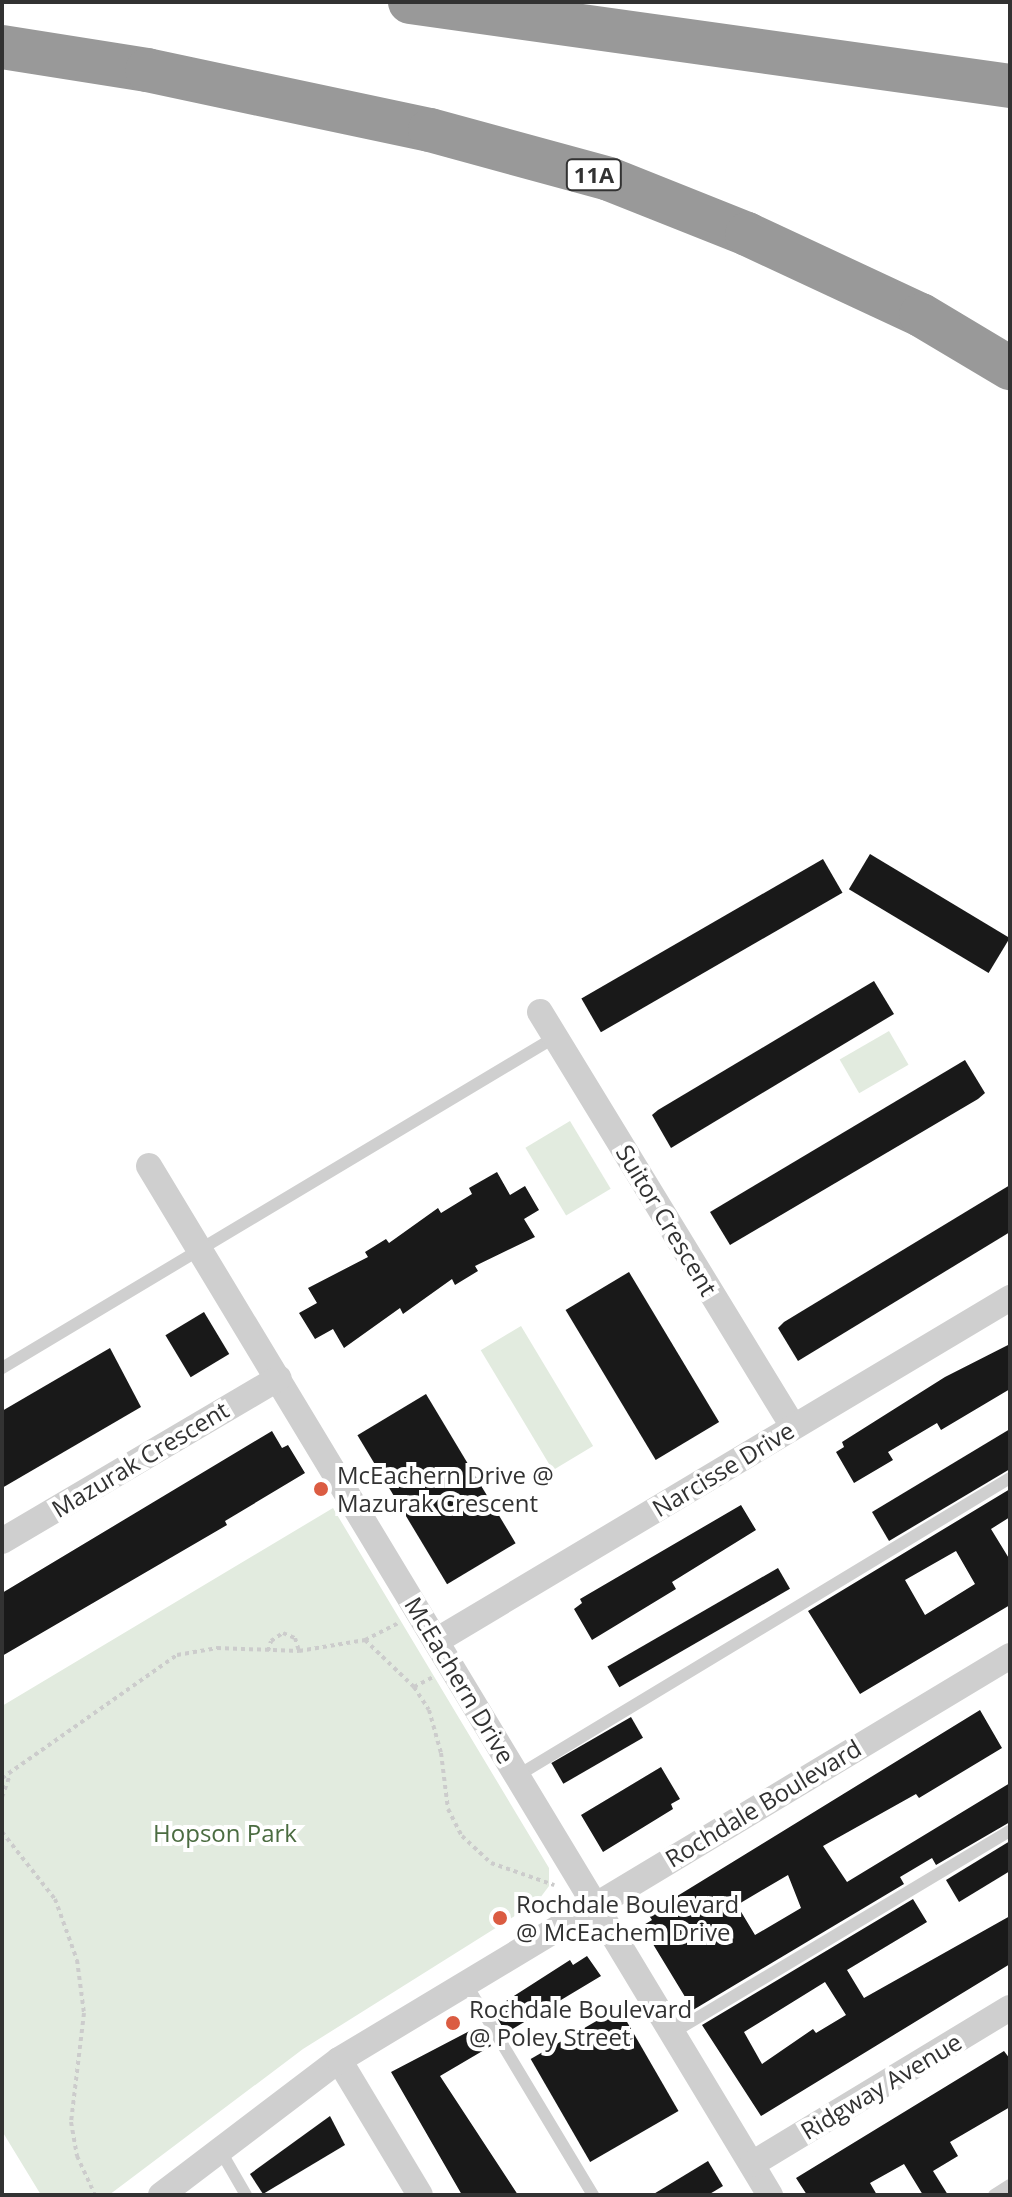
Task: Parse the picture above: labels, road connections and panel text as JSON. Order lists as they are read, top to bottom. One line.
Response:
{"streets":{"highway":["11A"],"street":["Suitor Crescent","Mazurak Crescent","Narcisse Drive","McEachern Drive","Rochdale Boulevard","Ridgway Avenue"]},"crossings":[["Suitor Crescent","Narcisse Drive"],["Mazurak Crescent","McEachern Drive"],["Narcisse Drive","McEachern Drive"],["McEachern Drive","Rochdale Boulevard"],["McEachern Drive","Ridgway Avenue"]],"parks":["Hopson Park"],"places":["McEachern Drive @ Mazurak Crescent","Rochdale Boulevard @ McEachem Drive","Rochdale Boulevard @ Poley Street"]}
